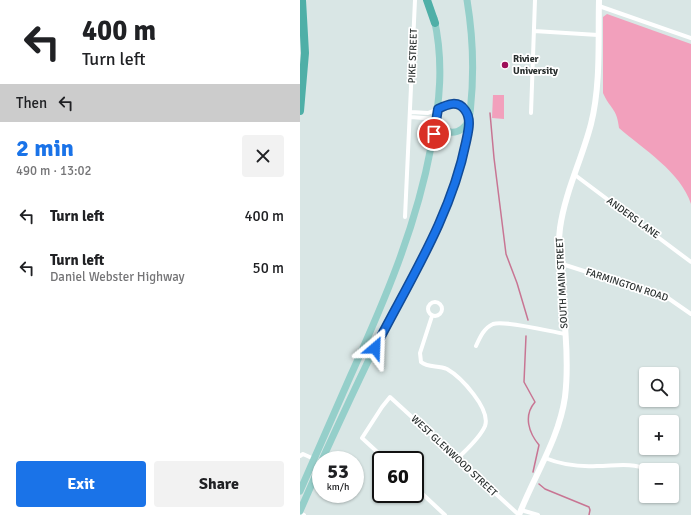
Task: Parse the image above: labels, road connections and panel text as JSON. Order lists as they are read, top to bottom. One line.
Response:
{"streets":{"street":["PIKE STREET","ANDERS LANE","SOUTH MAIN STREET","FARMINGTON ROAD","WEST GLENWOOD STREET"]},"crossings":[["ANDERS LANE","SOUTH MAIN STREET"],["SOUTH MAIN STREET","FARMINGTON ROAD"],["SOUTH MAIN STREET","WEST GLENWOOD STREET"]],"places":["Rivier University"],"page":{"turn":["400 m","Turn left"],"then":"Then","heading":["2 min","490 m · 13:02"],"list":[{"name":"Turn left","value":"400 m"},{"name":"Turn left","note":"Daniel Webster Highway","value":"50 m"}],"map_buttons":["+","−"],"speed":"53 km/h","limit":"60","buttons":["Exit","Share"]}}
